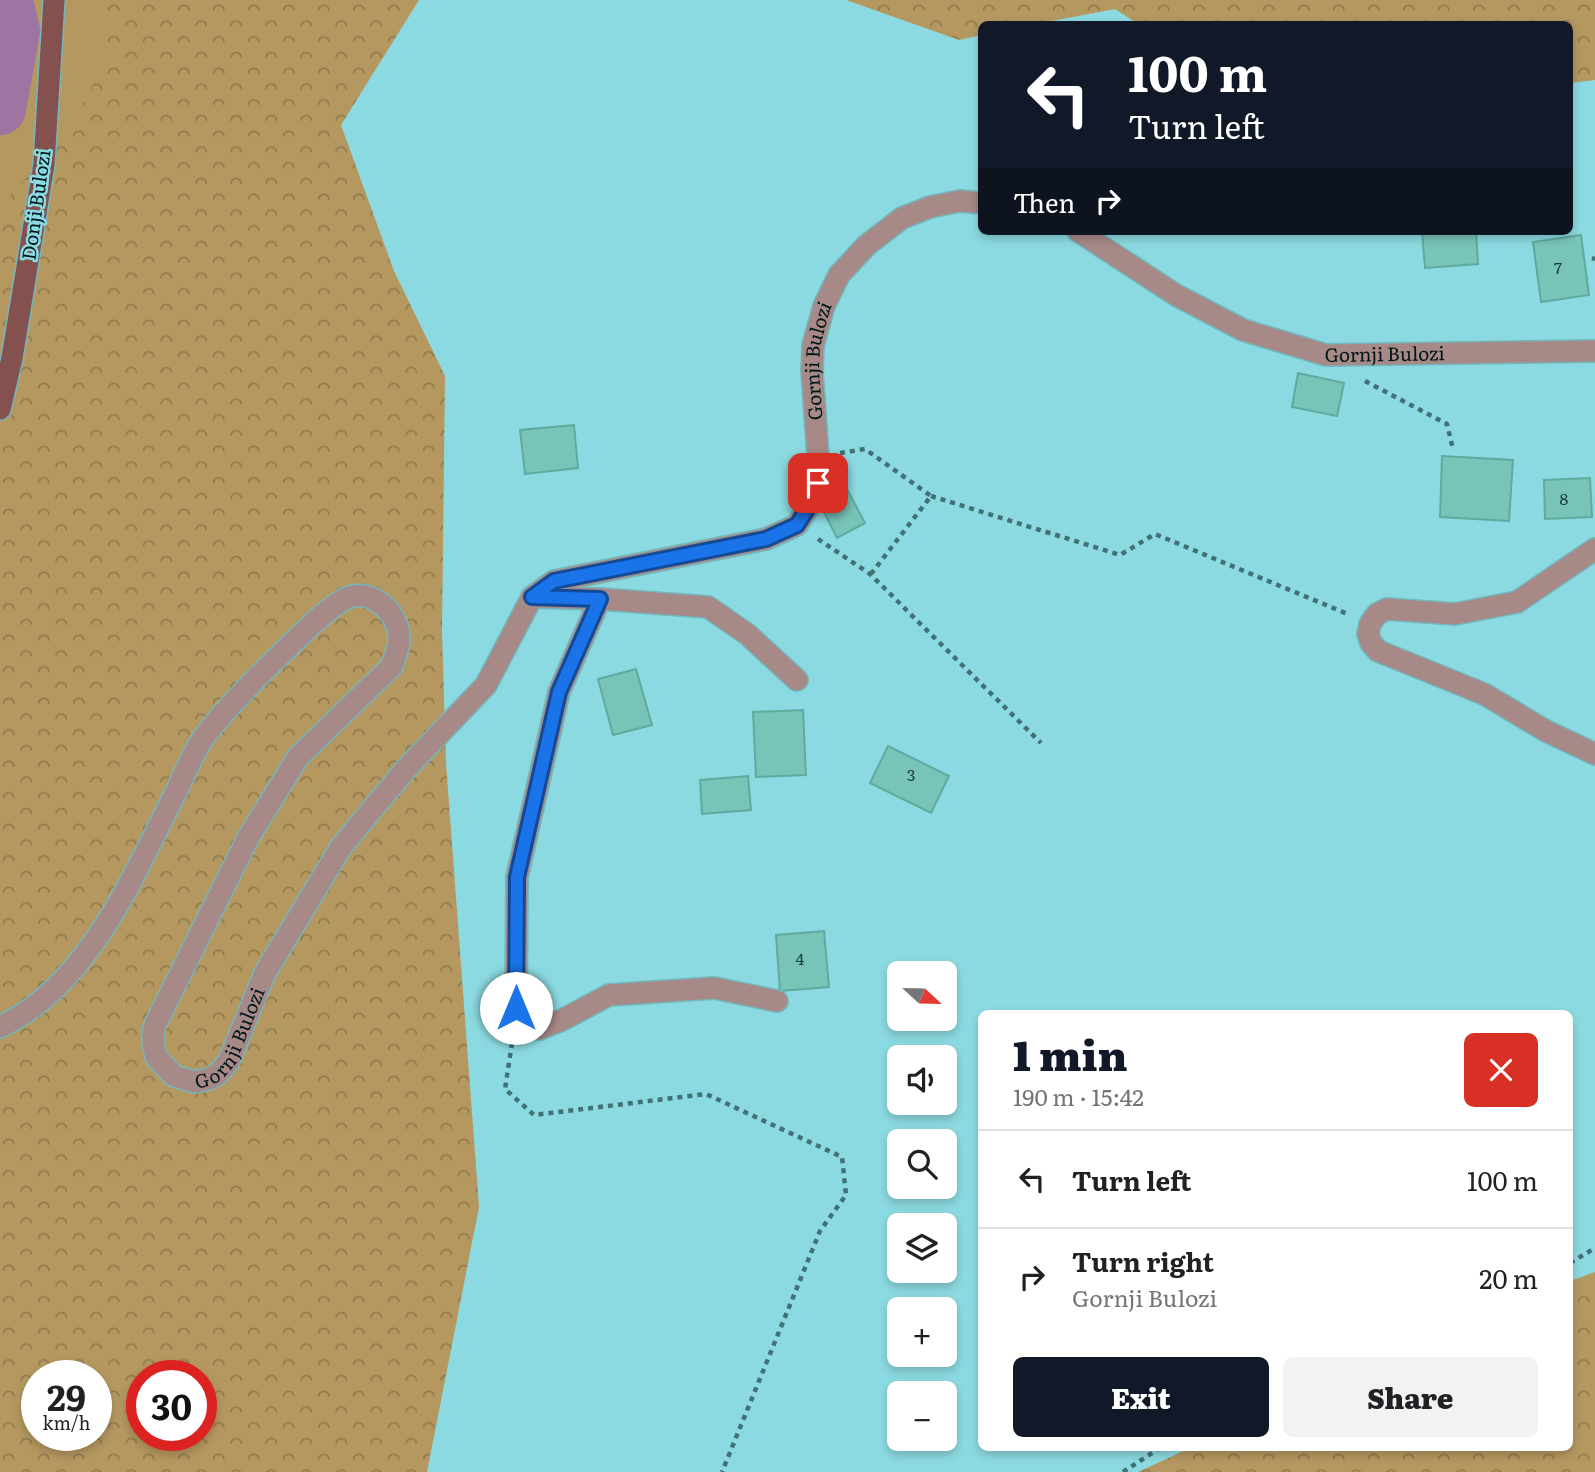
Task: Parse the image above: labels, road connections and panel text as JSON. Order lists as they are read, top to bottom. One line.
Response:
{"streets":{"main road":["Donji Bulozi"],"street":["Gornji Bulozi"]},"house_numbers":["7","8","3","4"],"north":"right","page":{"turn":["100 m","Turn left"],"then":"Then","map_buttons":["+","−"],"heading":["1 min","190 m · 15:42"],"list":[{"name":"Turn left","value":"100 m"},{"name":"Turn right","note":"Gornji Bulozi","value":"20 m"}],"buttons":["Exit","Share"],"speed":"29 km/h","limit":"30"}}
